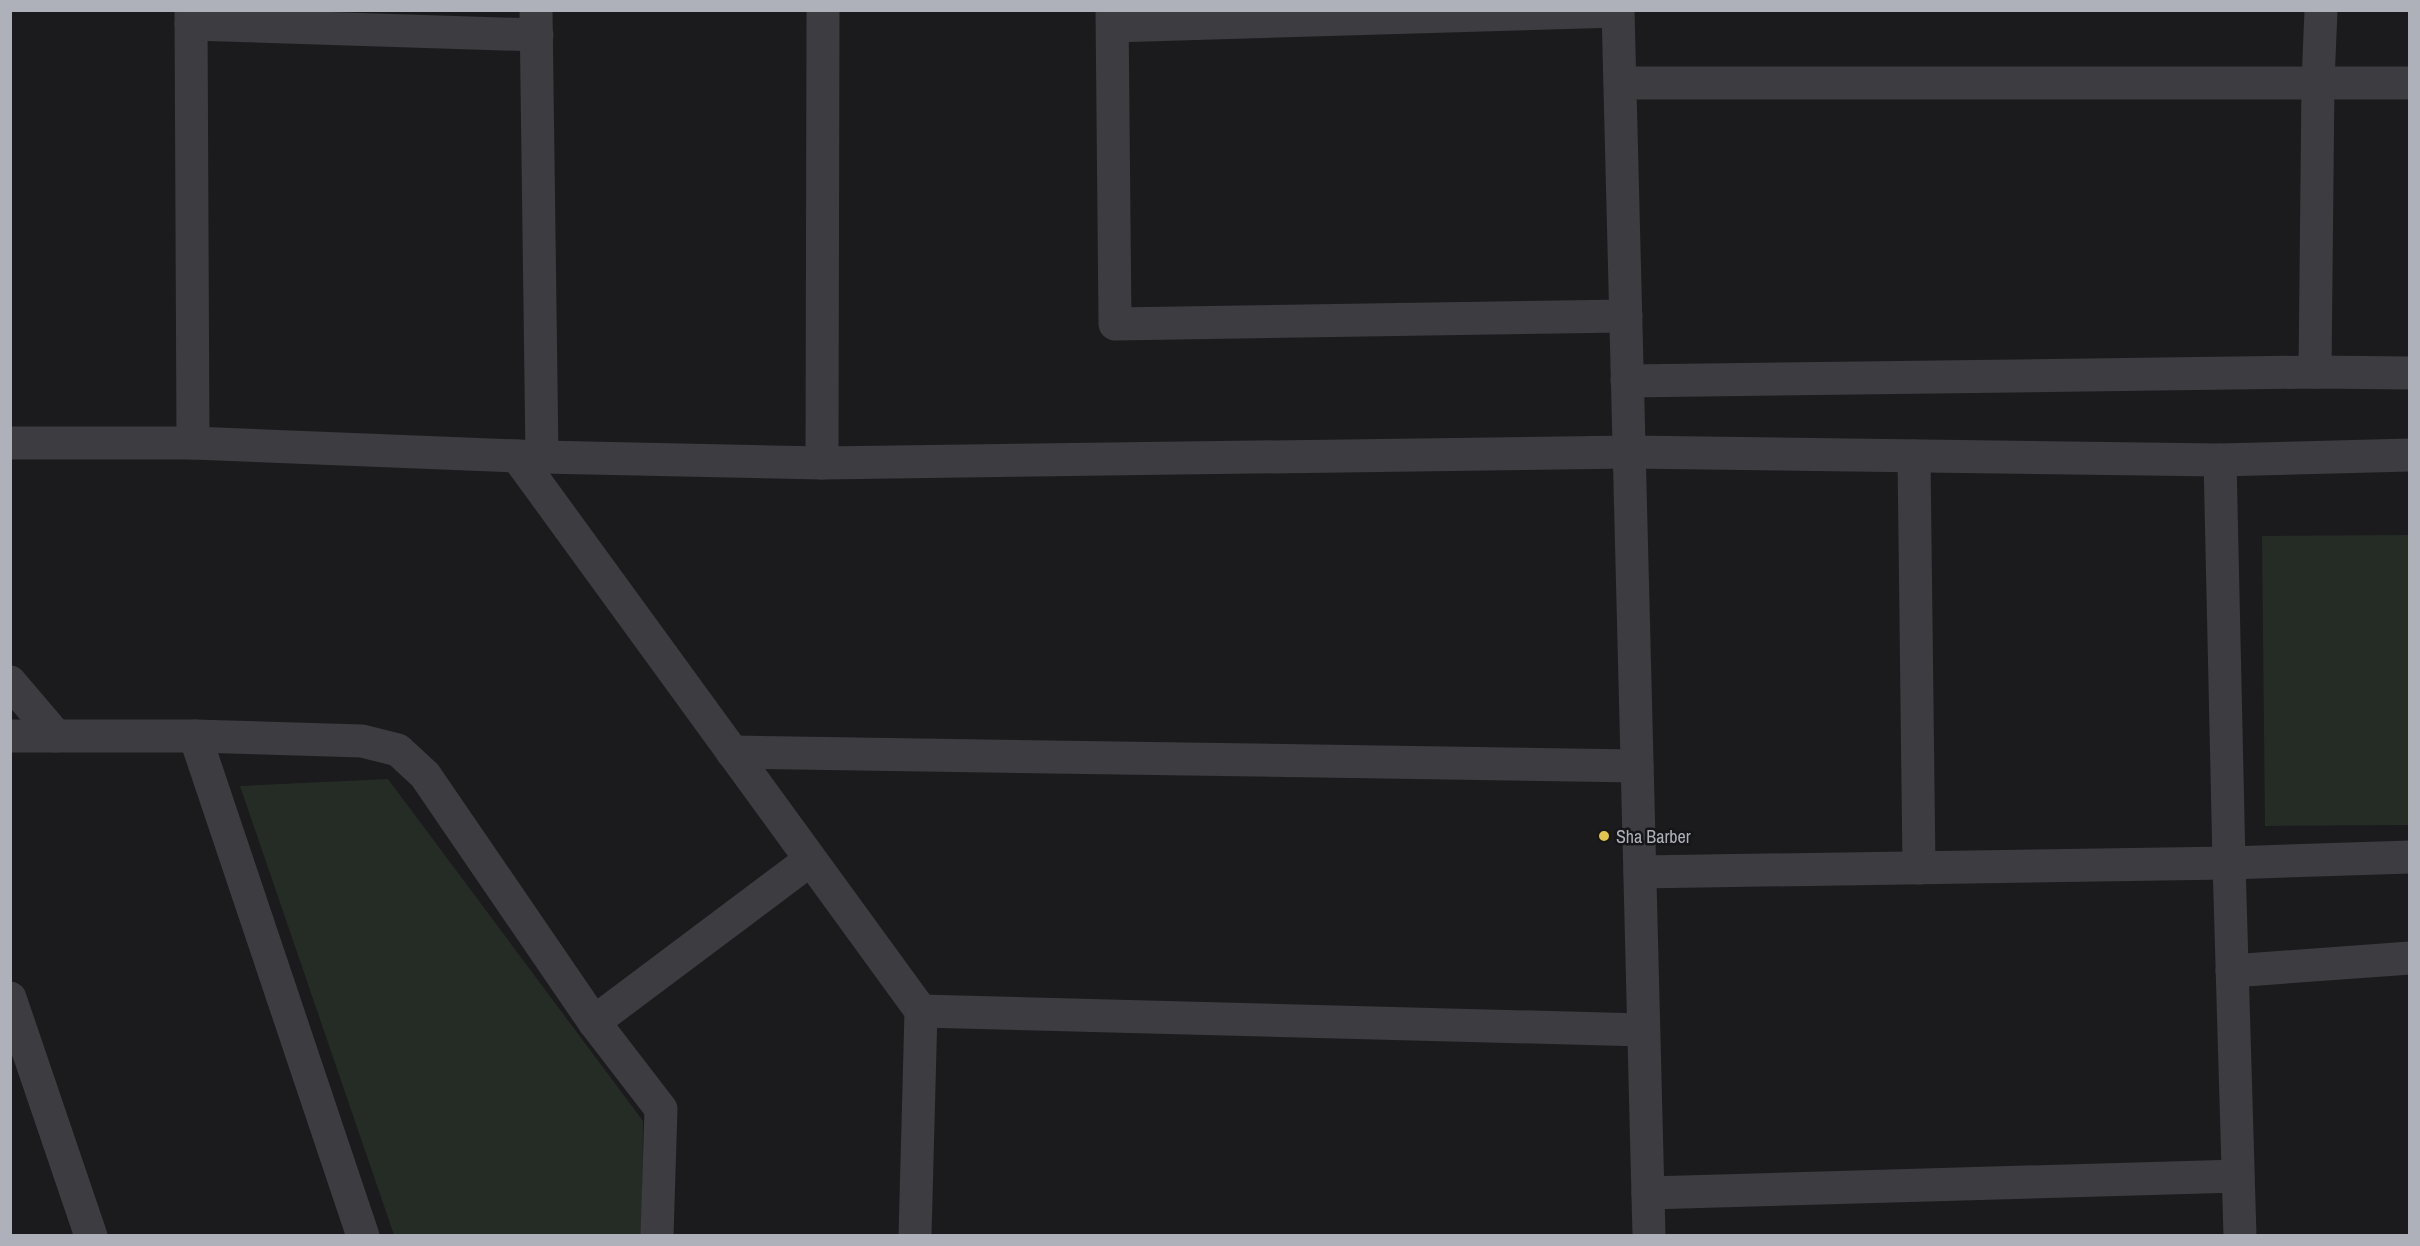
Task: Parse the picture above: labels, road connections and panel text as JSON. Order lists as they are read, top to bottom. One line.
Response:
{"places":["Sha Barber"]}
